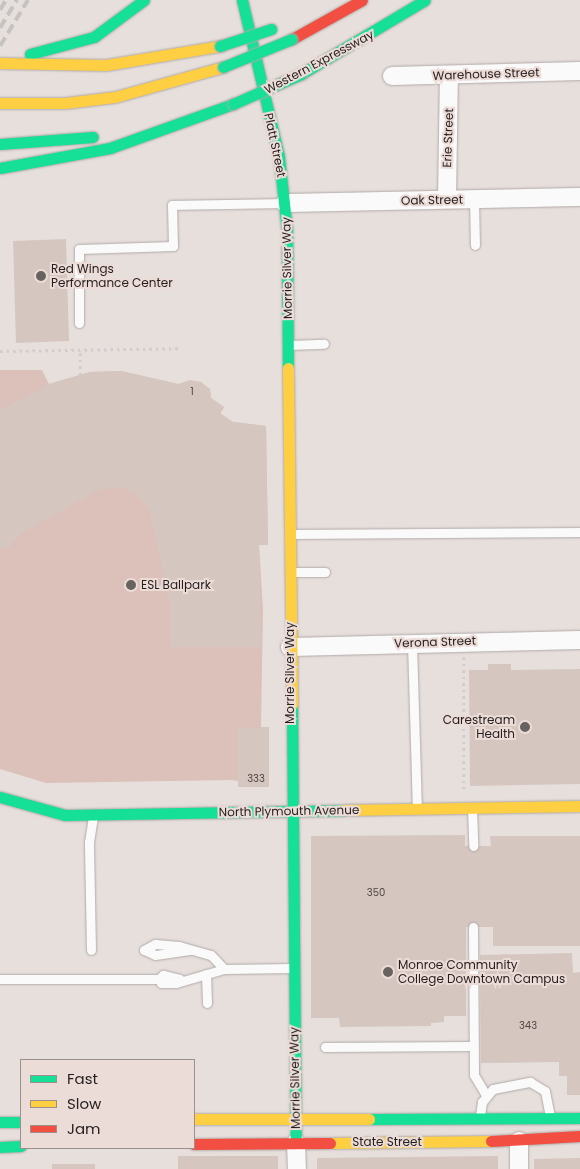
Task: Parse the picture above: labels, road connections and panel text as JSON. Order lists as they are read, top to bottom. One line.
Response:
{"streets":{"main road":["Western Expressway","Platt Street","Morrie Silver Way","North Plymouth Avenue","State Street"],"street":["Warehouse Street","Erie Street","Oak Street","Verona Street"]},"crossings":[["Warehouse Street","Erie Street"],["Erie Street","Oak Street"],["Platt Street","Oak Street"],["Platt Street","Morrie Silver Way"],["Oak Street","Morrie Silver Way"],["Morrie Silver Way","Verona Street"],["Morrie Silver Way","North Plymouth Avenue"],["Morrie Silver Way","State Street"]],"places":["Red Wings Performance Center","ESL Ballpark","Carestream Health","Monroe Community College Downtown Campus"],"house_numbers":["1","333","350","343"],"legend":["Fast","Slow","Jam"]}
